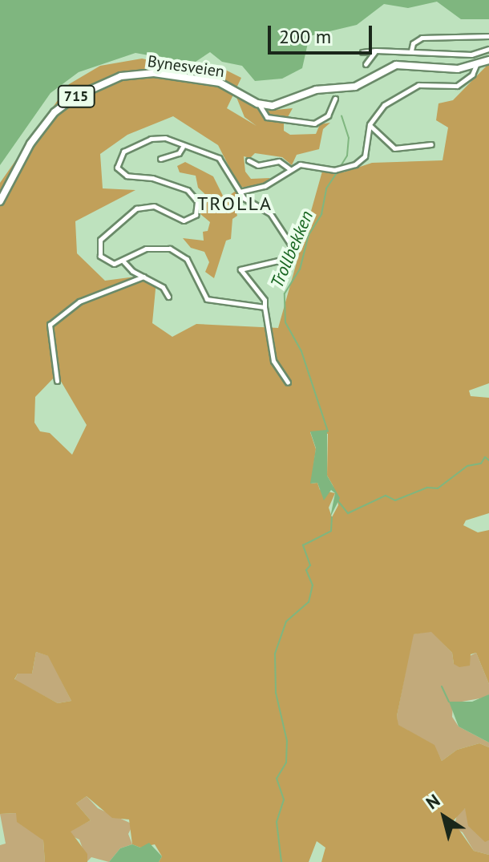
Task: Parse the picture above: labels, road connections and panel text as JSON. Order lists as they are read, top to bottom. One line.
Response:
{"streets":{"main road":["Bynesveien","715"]},"districts":["TROLLA"],"water":["Trollbekken"],"scale_bar":"200 m","north":"top left"}
